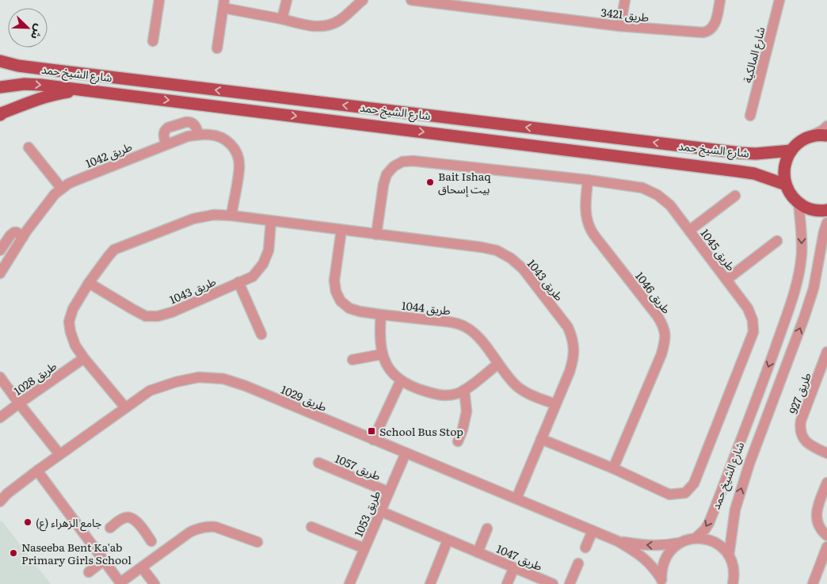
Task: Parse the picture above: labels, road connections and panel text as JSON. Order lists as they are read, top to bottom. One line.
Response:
{"streets":{"main road":["شارع الشيخ حمد"],"street":["طريق 3421","شارع المالكية","طريق 1042","طريق 1045","طريق 1043","طريق 1046","طريق 1044","طريق 1028","طريق 927","طريق 1029","طريق 1057","طريق 1053","طريق 1047"]},"crossings":[["شارع الشيخ حمد","طريق 1029"],["طريق 1042","طريق 1043"],["طريق 1045","طريق 1043"],["طريق 1045","طريق 1046"],["طريق 1043","طريق 1044"],["طريق 1043","طريق 1028"],["طريق 1043","طريق 1029"],["طريق 1029","طريق 1053"],["طريق 1057","طريق 1053"],["طريق 1053","طريق 1047"]],"places":{"other":["Bait Ishaq بيت إسحاق","جامع الزهراء (ع)","Naseeba Bent Ka'ab Primary Girls School"],"transit":["School Bus Stop"]},"north":"bottom right"}
